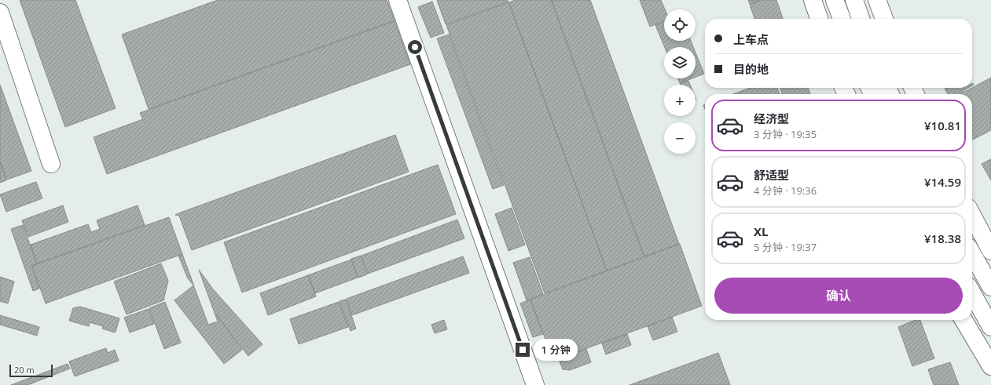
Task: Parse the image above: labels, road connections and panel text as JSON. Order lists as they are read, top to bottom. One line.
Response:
{"scale_bar":"20 m","page":{"map_buttons":["+","−"],"banner":["上车点","目的地"],"list":[{"name":"经济型","note":"3 分钟 · 19:35","value":"¥10.81"},{"name":"舒适型","note":"4 分钟 · 19:36","value":"¥14.59"},{"name":"XL","note":"5 分钟 · 19:37","value":"¥18.38"}],"buttons":"确认","bubble":"1 分钟","scale":"20 m"}}
